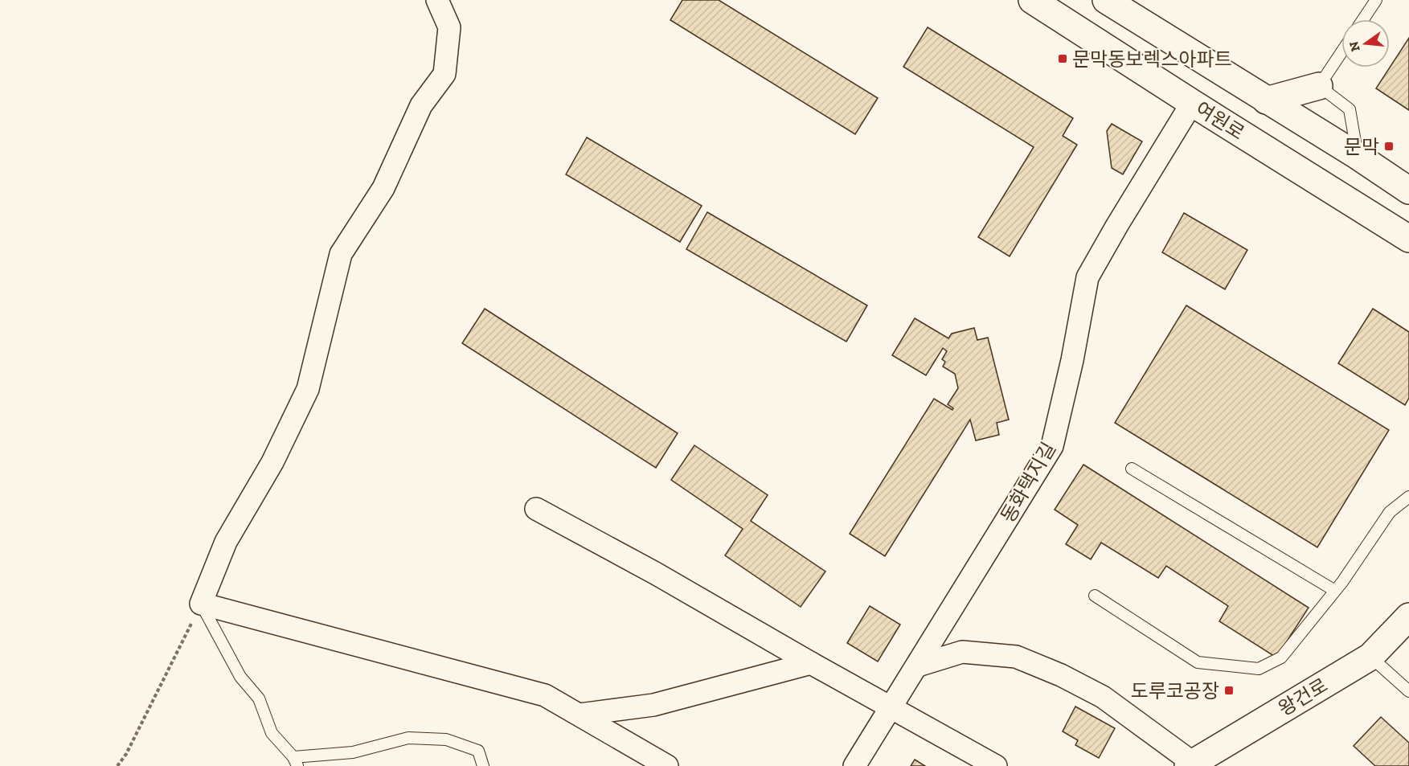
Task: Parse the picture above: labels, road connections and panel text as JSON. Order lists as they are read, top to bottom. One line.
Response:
{"streets":{"main road":["여원로","왕건로"],"street":["동화택지길"]},"crossings":[["여원로","동화택지길"]],"places":{"transit":["문막동보렉스아파트","문막","도루코공장"]},"north":"left"}
